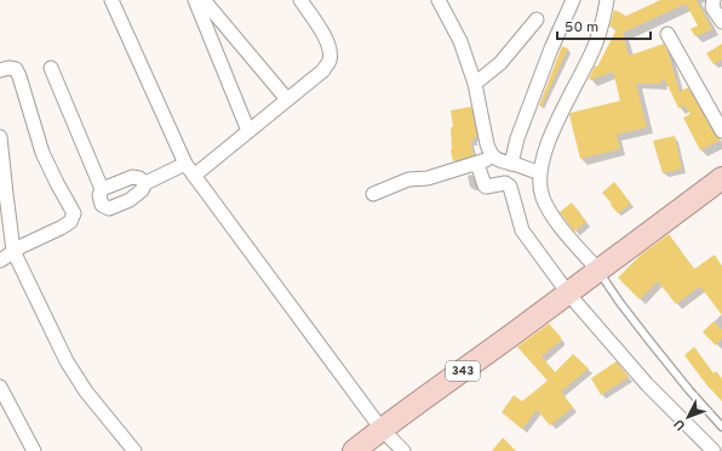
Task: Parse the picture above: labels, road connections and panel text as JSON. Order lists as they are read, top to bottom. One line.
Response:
{"streets":{"main road":["343"]},"scale_bar":"50 m","north":"bottom left"}
